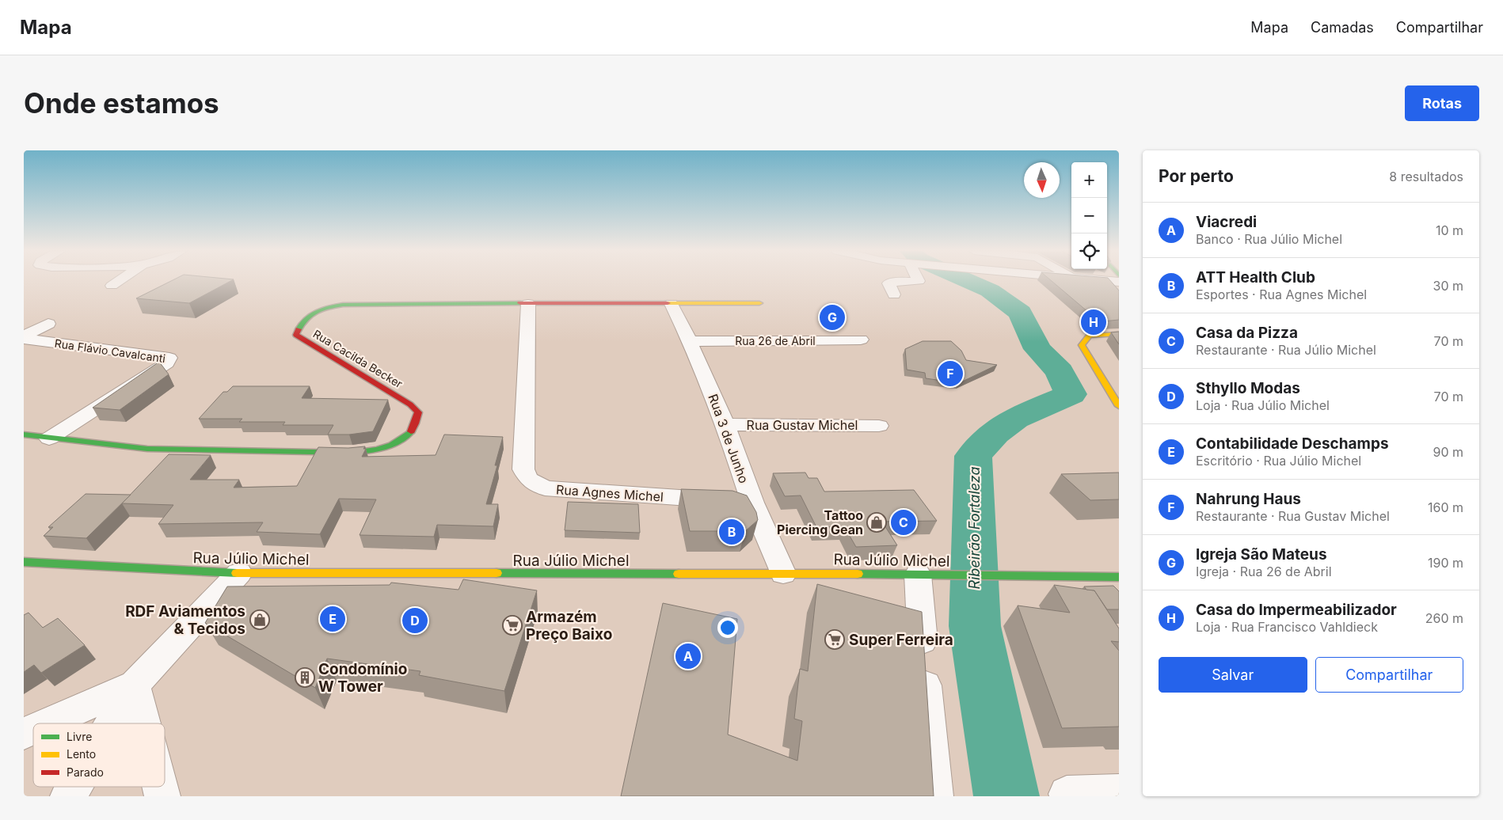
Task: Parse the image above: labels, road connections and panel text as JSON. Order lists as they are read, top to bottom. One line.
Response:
{"streets":{"street":["Rua 26 de Abril","Rua Flávio Cavalcanti","Rua Cacilda Becker","Rua Gustav Michel","Rua 3 de Junho","Rua Agnes Michel","Rua Júlio Michel"]},"crossings":[["Rua 26 de Abril","Rua 3 de Junho"],["Rua Flávio Cavalcanti","Rua Cacilda Becker"],["Rua Cacilda Becker","Rua 3 de Junho"],["Rua Cacilda Becker","Rua Agnes Michel"],["Rua Gustav Michel","Rua 3 de Junho"],["Rua 3 de Junho","Rua Agnes Michel"],["Rua 3 de Junho","Rua Júlio Michel"]],"water":["Ribeirão Fortaleza"],"places":{"shop":["Tattoo Piercing Gean","RDF Aviamentos & Tecidos"],"supermarket":["Armazém Preço Baixo","Super Ferreira"],"building":["Condomínio W Tower"]},"legend":["Livre","Lento","Parado"],"north":"bottom","page":{"header":"Mapa","nav":["Mapa","Camadas","Compartilhar"],"buttons":["Rotas",["Salvar","Compartilhar"]],"title":"Onde estamos","heading":["Por perto","8 resultados"],"map_buttons":["+","−"],"list":[{"mark":"A","name":"Viacredi","note":"Banco · Rua Júlio Michel","value":"10 m"},{"mark":"B","name":"ATT Health Club","note":"Esportes · Rua Agnes Michel","value":"30 m"},{"mark":"C","name":"Casa da Pizza","note":"Restaurante · Rua Júlio Michel","value":"70 m"},{"mark":"D","name":"Sthyllo Modas","note":"Loja · Rua Júlio Michel","value":"70 m"},{"mark":"E","name":"Contabilidade Deschamps","note":"Escritório · Rua Júlio Michel","value":"90 m"},{"mark":"F","name":"Nahrung Haus","note":"Restaurante · Rua Gustav Michel","value":"160 m"},{"mark":"G","name":"Igreja São Mateus","note":"Igreja · Rua 26 de Abril","value":"190 m"},{"mark":"H","name":"Casa do Impermeabilizador","note":"Loja · Rua Francisco Vahldieck","value":"260 m"}],"pins":["G","H","F","C","B","E","D","A"]}}
